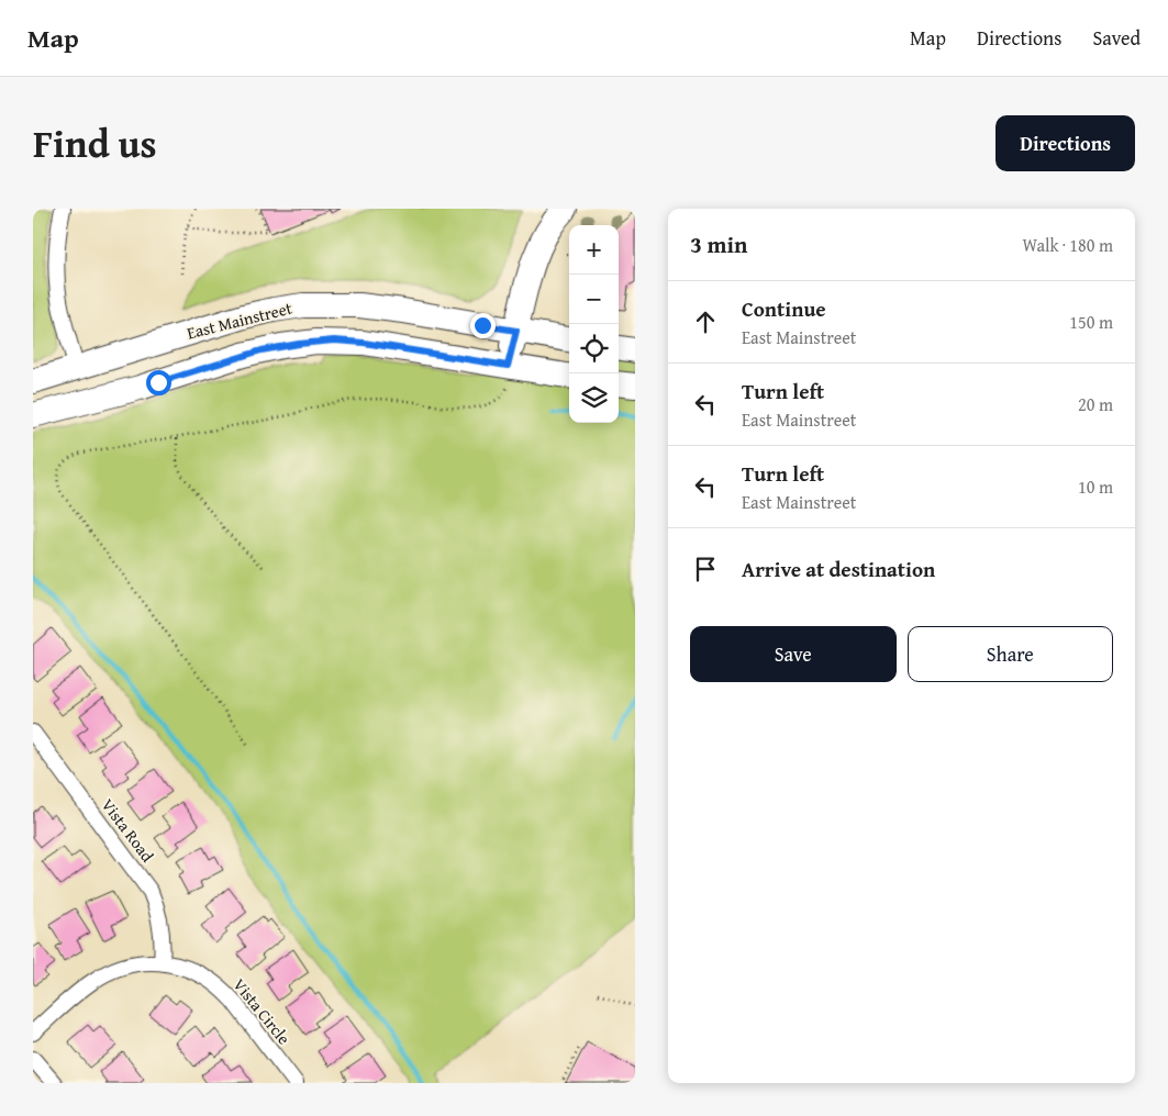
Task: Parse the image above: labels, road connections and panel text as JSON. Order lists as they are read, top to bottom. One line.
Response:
{"streets":{"main road":["East Mainstreet"],"street":["Vista Road","Vista Circle"]},"crossings":[["Vista Road","Vista Circle"]],"page":{"header":"Map","nav":["Map","Directions","Saved"],"title":"Find us","buttons":["Directions",["Save","Share"]],"heading":["3 min","Walk · 180 m"],"map_buttons":["+","−"],"list":[["Continue","East Mainstreet","150 m"],["Turn left","East Mainstreet","20 m"],["Turn left","East Mainstreet","10 m"],"Arrive at destination"]}}
